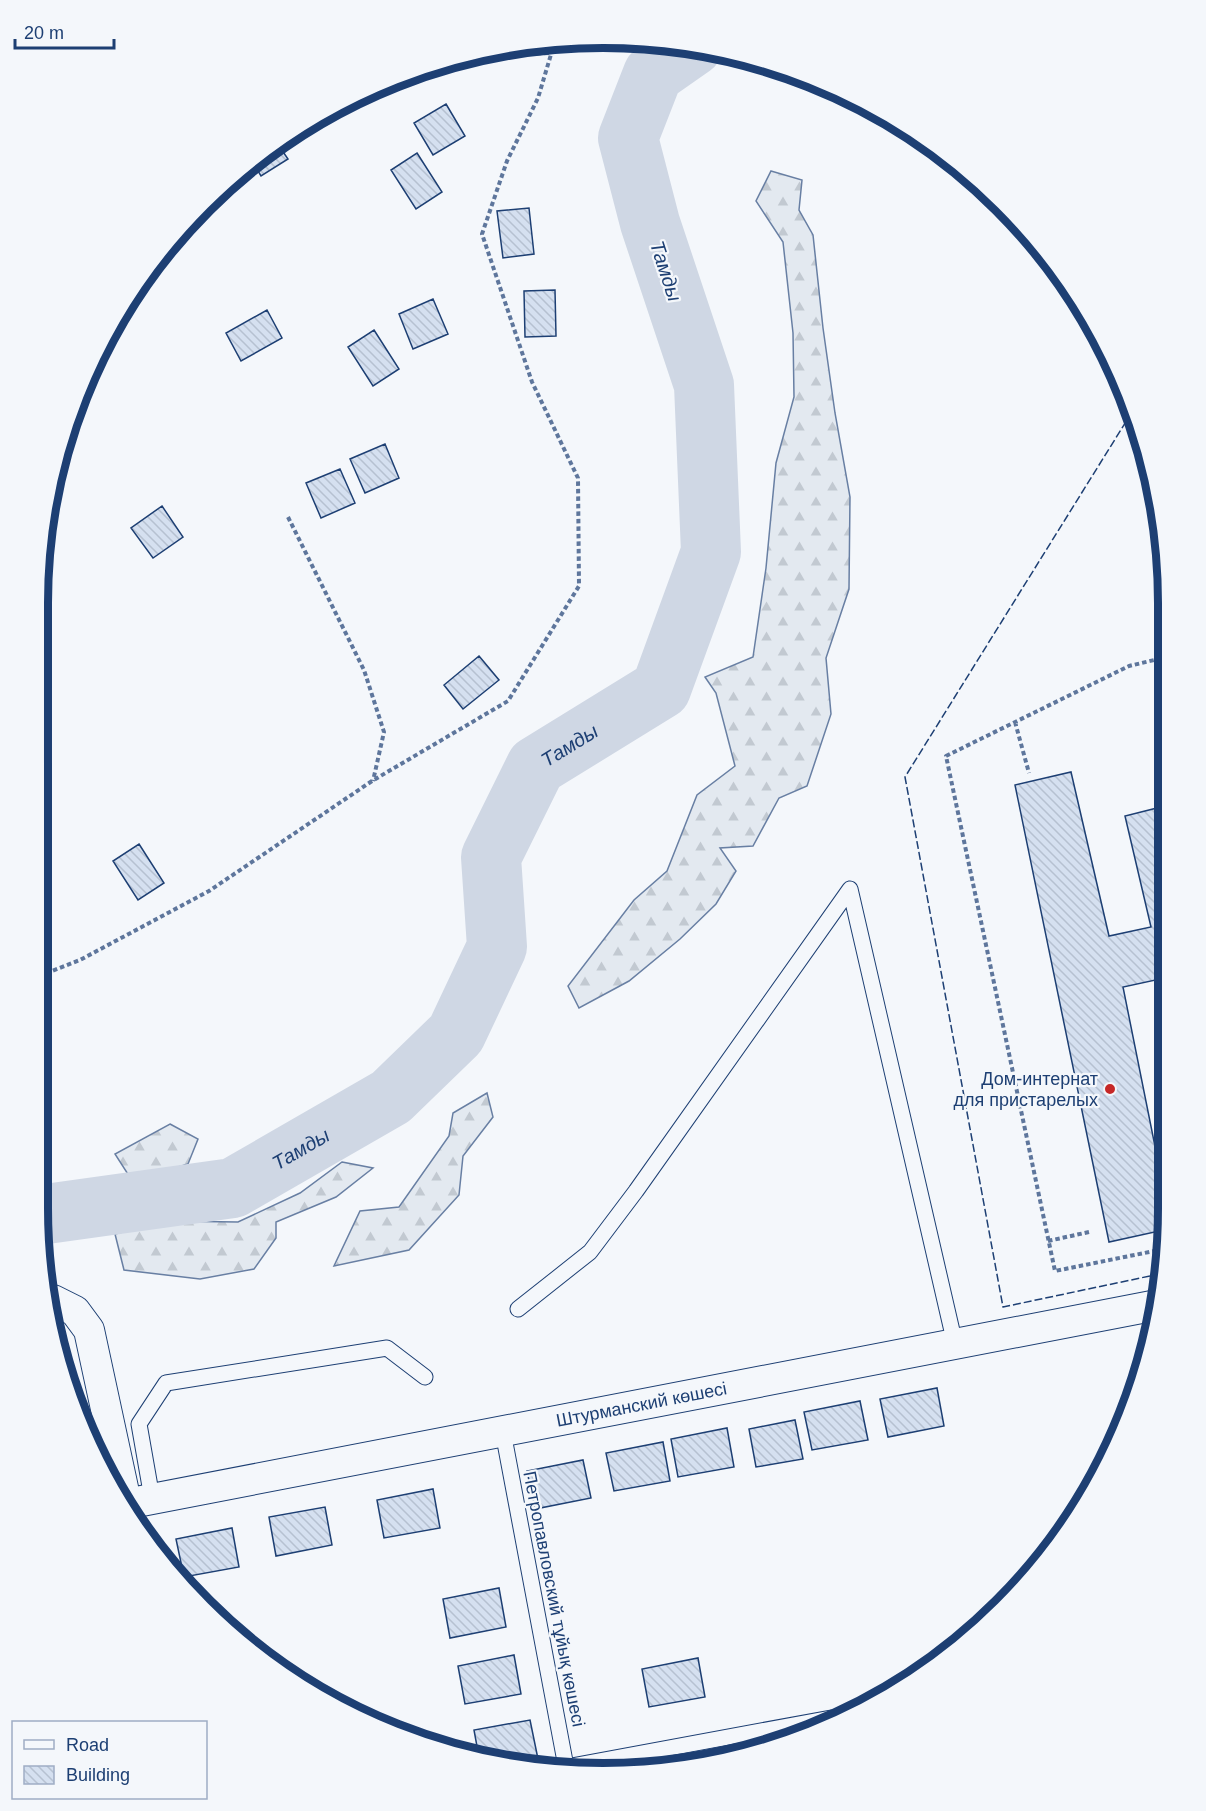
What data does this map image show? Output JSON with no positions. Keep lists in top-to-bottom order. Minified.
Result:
{"streets":{"street":["Штурманский көшесі"],"lane":["Петропавловский тұйық көшесі"]},"crossings":[["Штурманский көшесі","Петропавловский тұйық көшесі"]],"water":["Тамды"],"places":["Дом-интернат для пристарелых"],"legend":["Road","Building"],"scale_bar":"20 m"}
